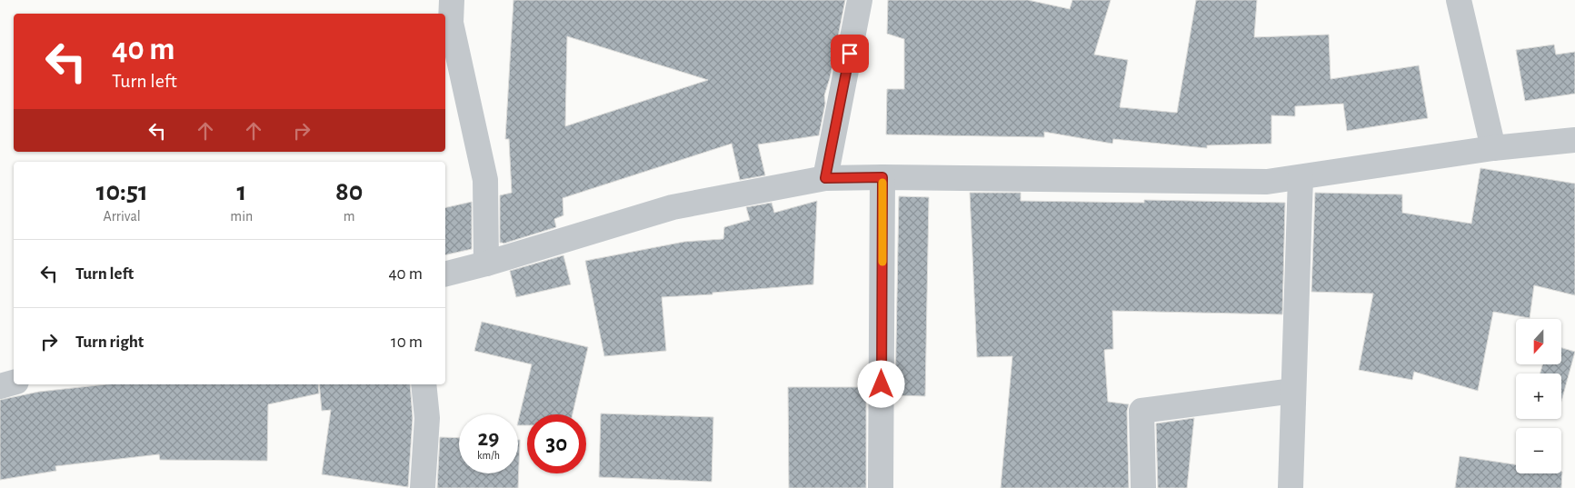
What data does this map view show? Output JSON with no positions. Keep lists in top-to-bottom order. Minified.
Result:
{"north":"bottom","page":{"turn":["40 m","Turn left"],"eta":["10:51","Arrival","1","min","80","m"],"list":[{"name":"Turn left","value":"40 m"},{"name":"Turn right","value":"10 m"}],"map_buttons":["+","−"],"speed":"29 km/h","limit":"30"}}
